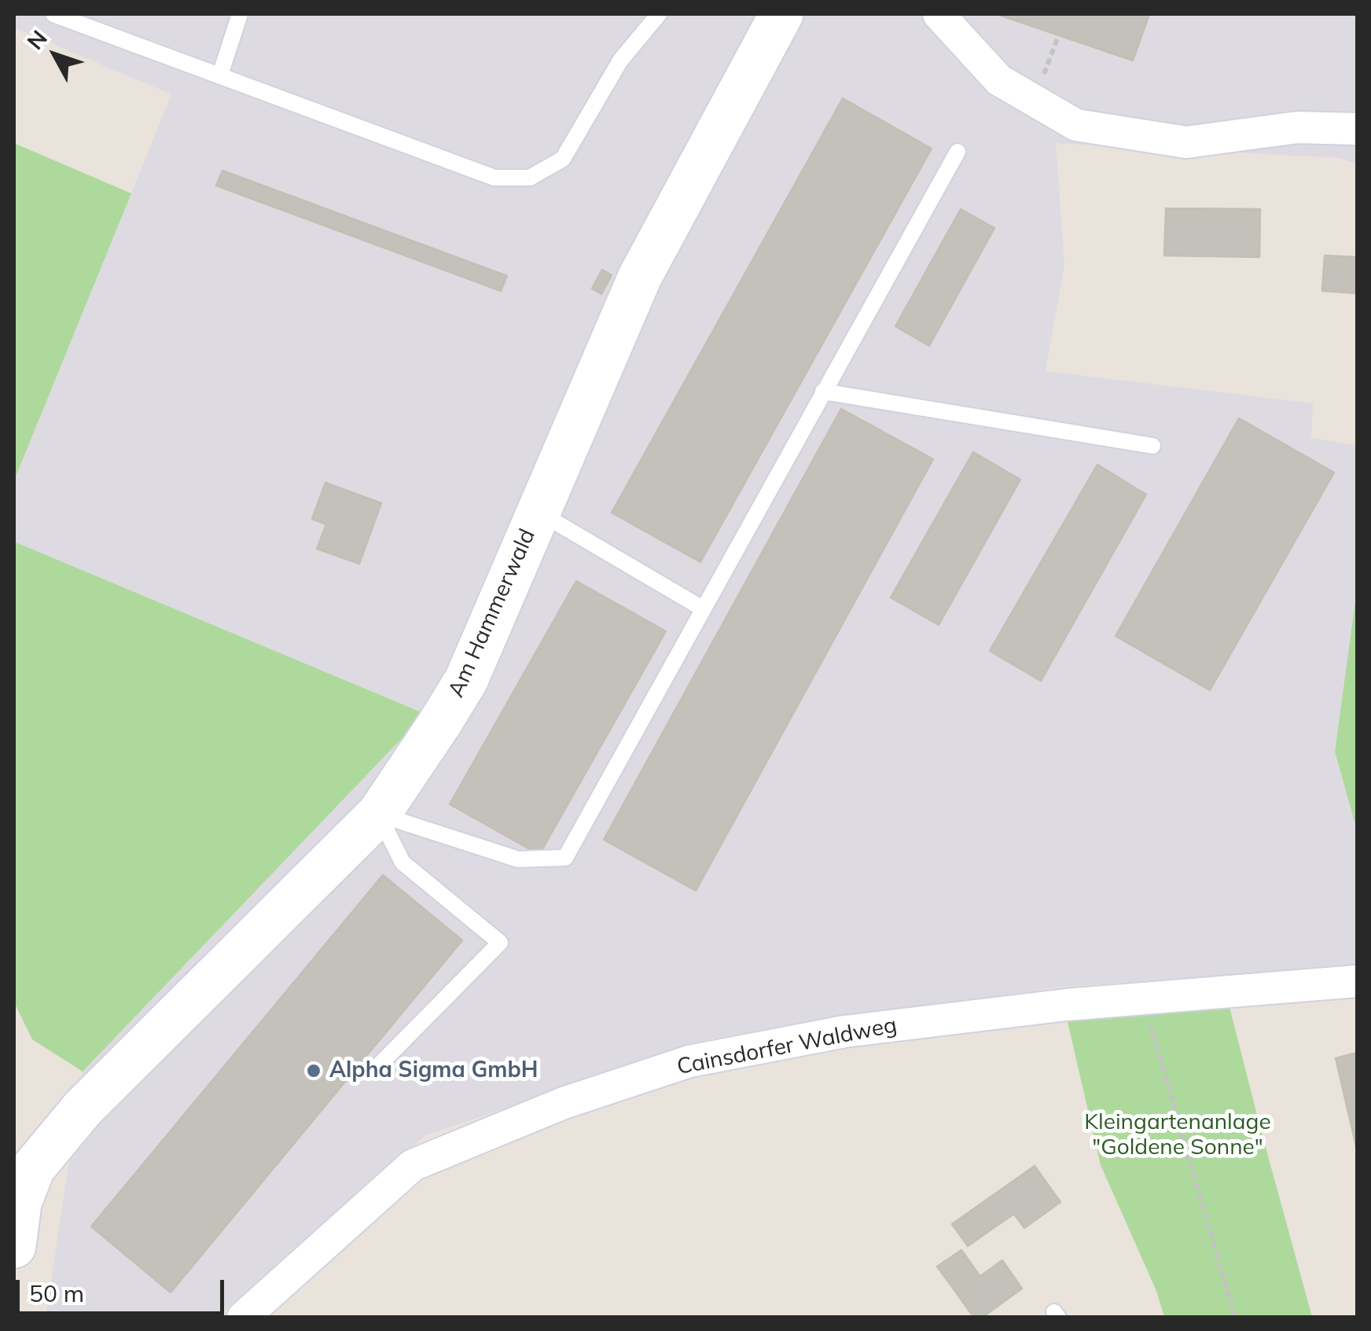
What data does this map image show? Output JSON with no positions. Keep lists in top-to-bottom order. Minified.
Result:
{"streets":{"main road":["Am Hammerwald"],"street":["Cainsdorfer Waldweg"]},"parks":["Kleingartenanlage \"Goldene Sonne\""],"places":["Alpha Sigma GmbH"],"scale_bar":"50 m","north":"top left"}
